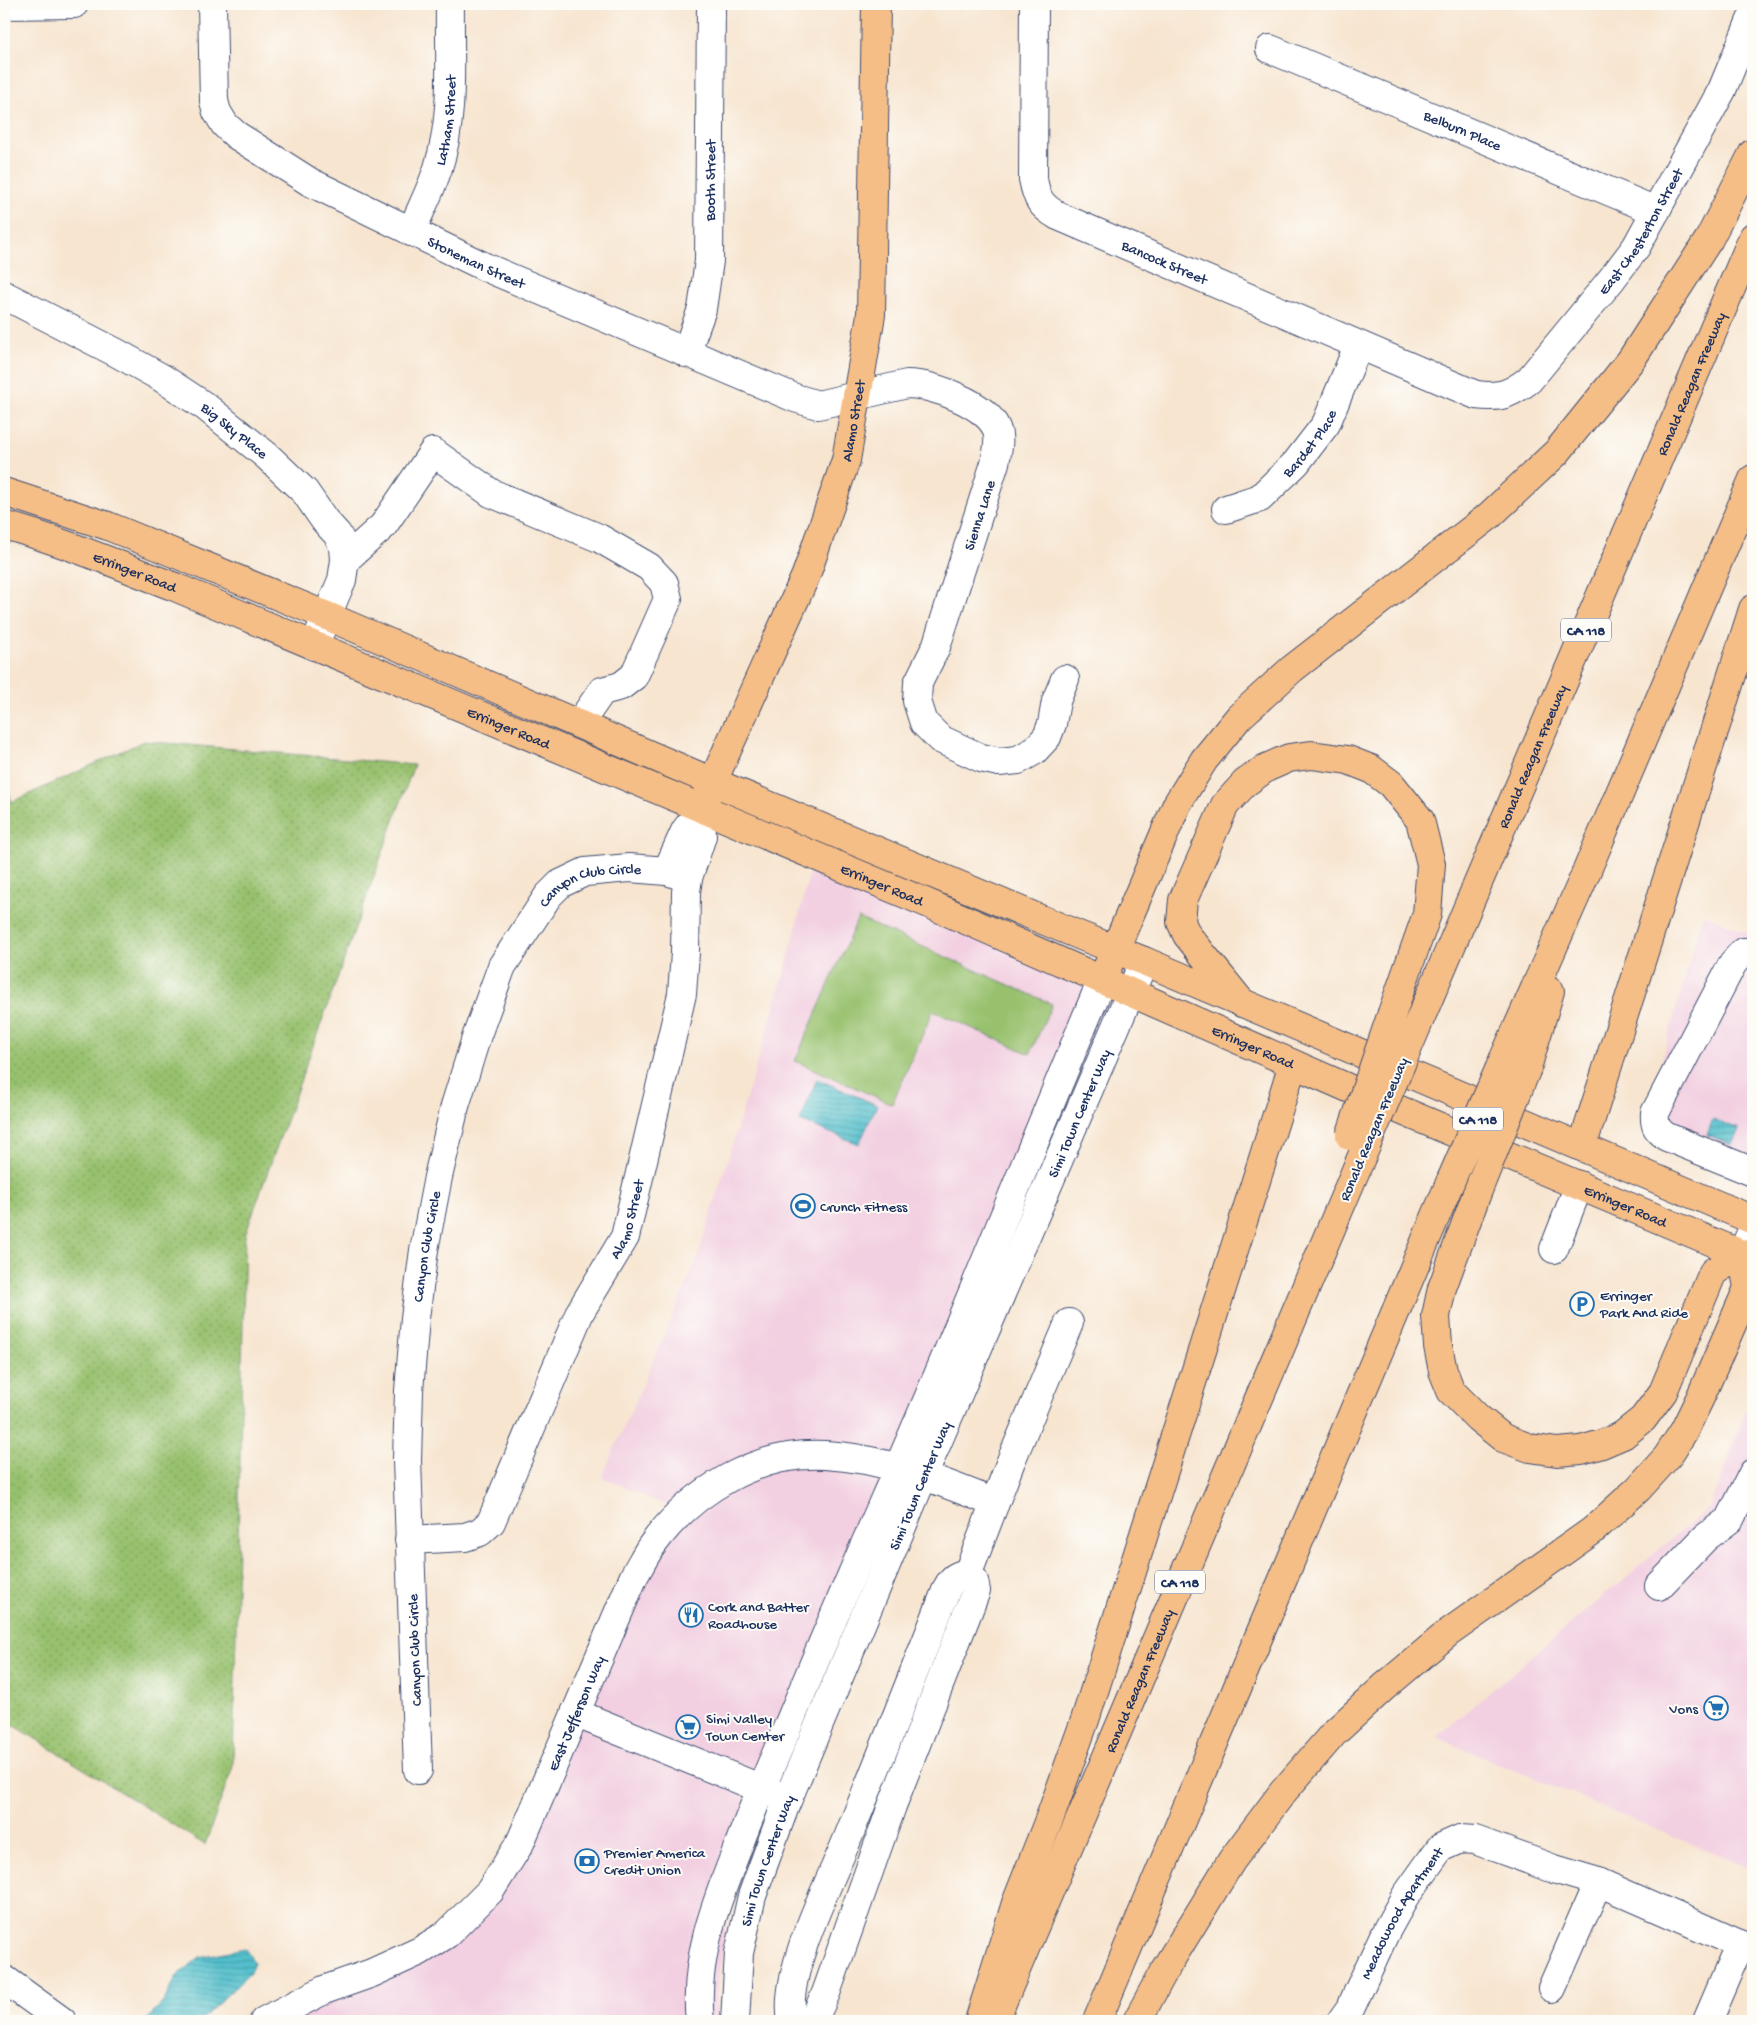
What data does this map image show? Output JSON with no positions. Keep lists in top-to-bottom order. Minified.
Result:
{"streets":{"main road":["Ronald Reagan Freeway","Alamo Street","Erringer Road","CA 118"],"street":["Latham Street","Belburn Place","Booth Street","East Chesterton Street","Stoneman Street","Bancock Street","Big Sky Place","Bardet Place","Sienna Lane","Canyon Club Circle","Simi Town Center Way","East Jefferson Way","Meadowood Apartment"]},"crossings":[["Latham Street","Stoneman Street"],["Belburn Place","East Chesterton Street"],["Booth Street","Stoneman Street"],["East Chesterton Street","Bancock Street"],["Stoneman Street","Alamo Street"],["Stoneman Street","Sienna Lane"],["Bancock Street","Bardet Place"],["Alamo Street","Sienna Lane"],["Alamo Street","Erringer Road"],["Alamo Street","Canyon Club Circle"],["Big Sky Place","Erringer Road"],["Erringer Road","Simi Town Center Way"],["Simi Town Center Way","East Jefferson Way"]],"places":{"sports":["Crunch Fitness"],"parking":["Erringer Park And Ride"],"restaurant":["Cork and Batter Roadhouse"],"supermarket":["Vons","Simi Valley Town Center"],"bank":["Premier America Credit Union"]}}
